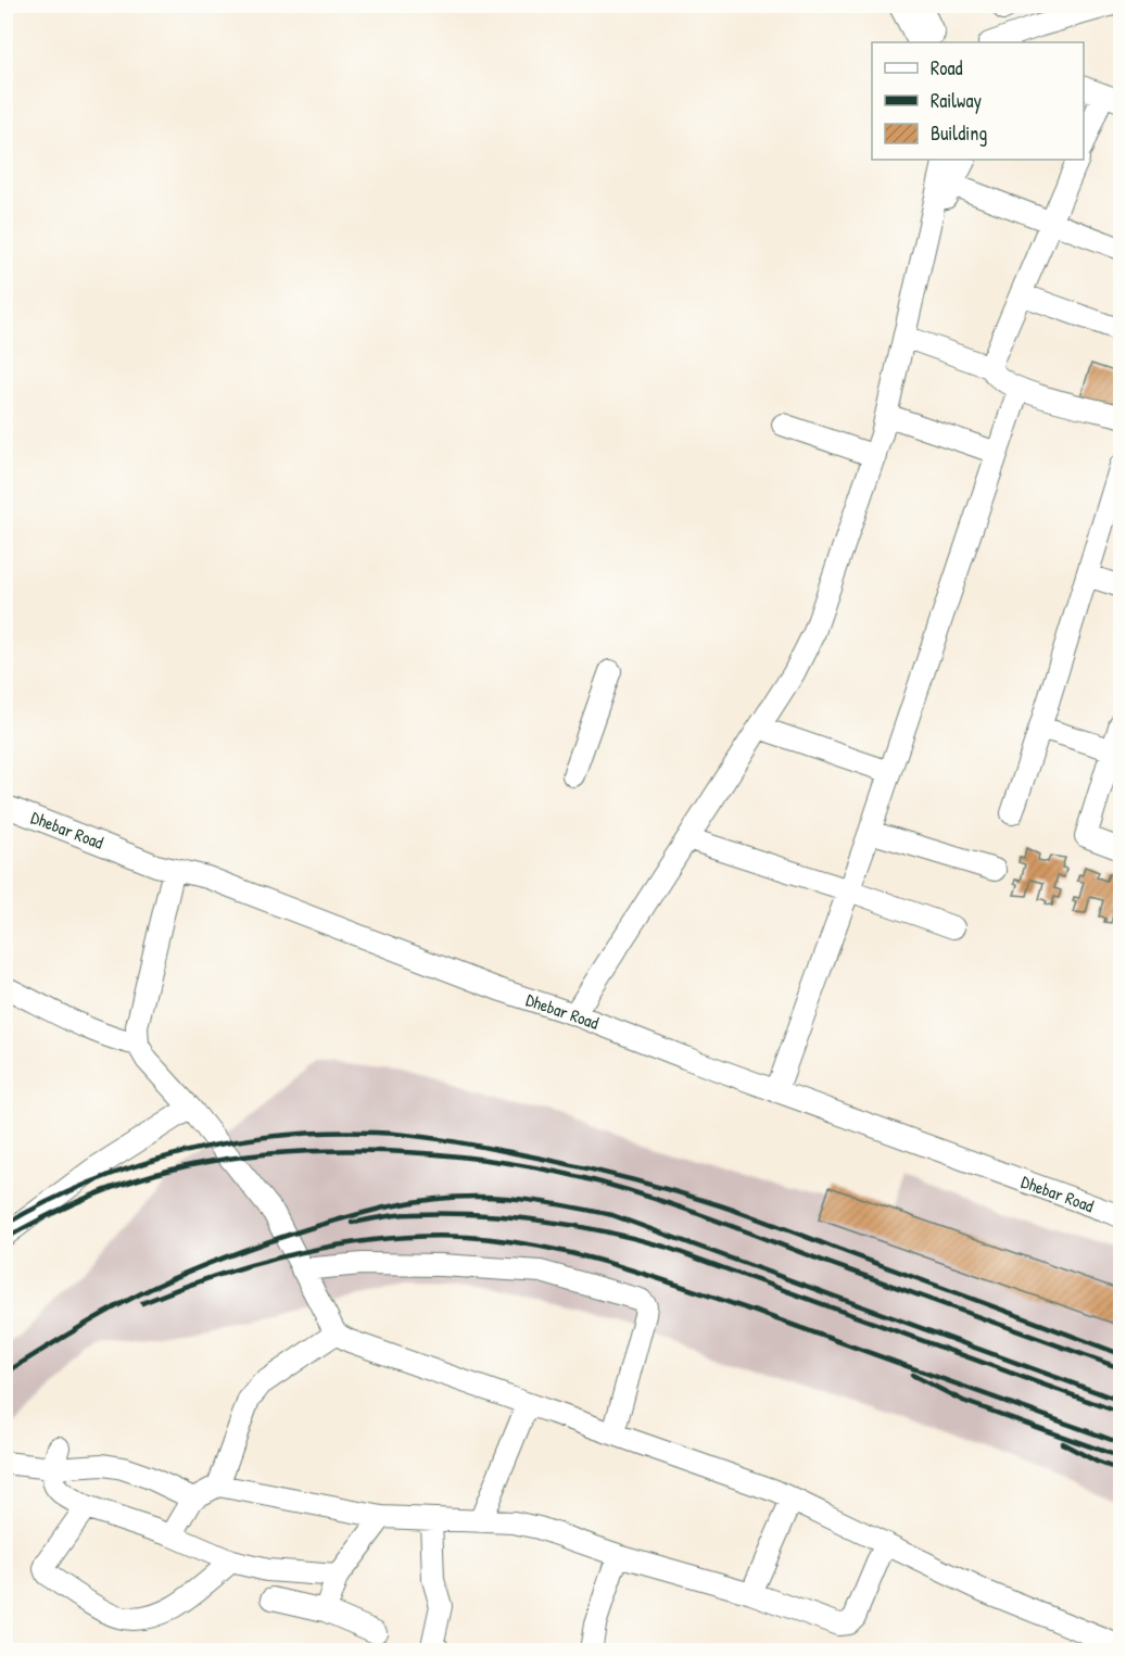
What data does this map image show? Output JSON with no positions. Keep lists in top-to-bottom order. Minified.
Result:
{"streets":{"street":["Dhebar Road"]},"legend":["Road","Railway","Building"]}
